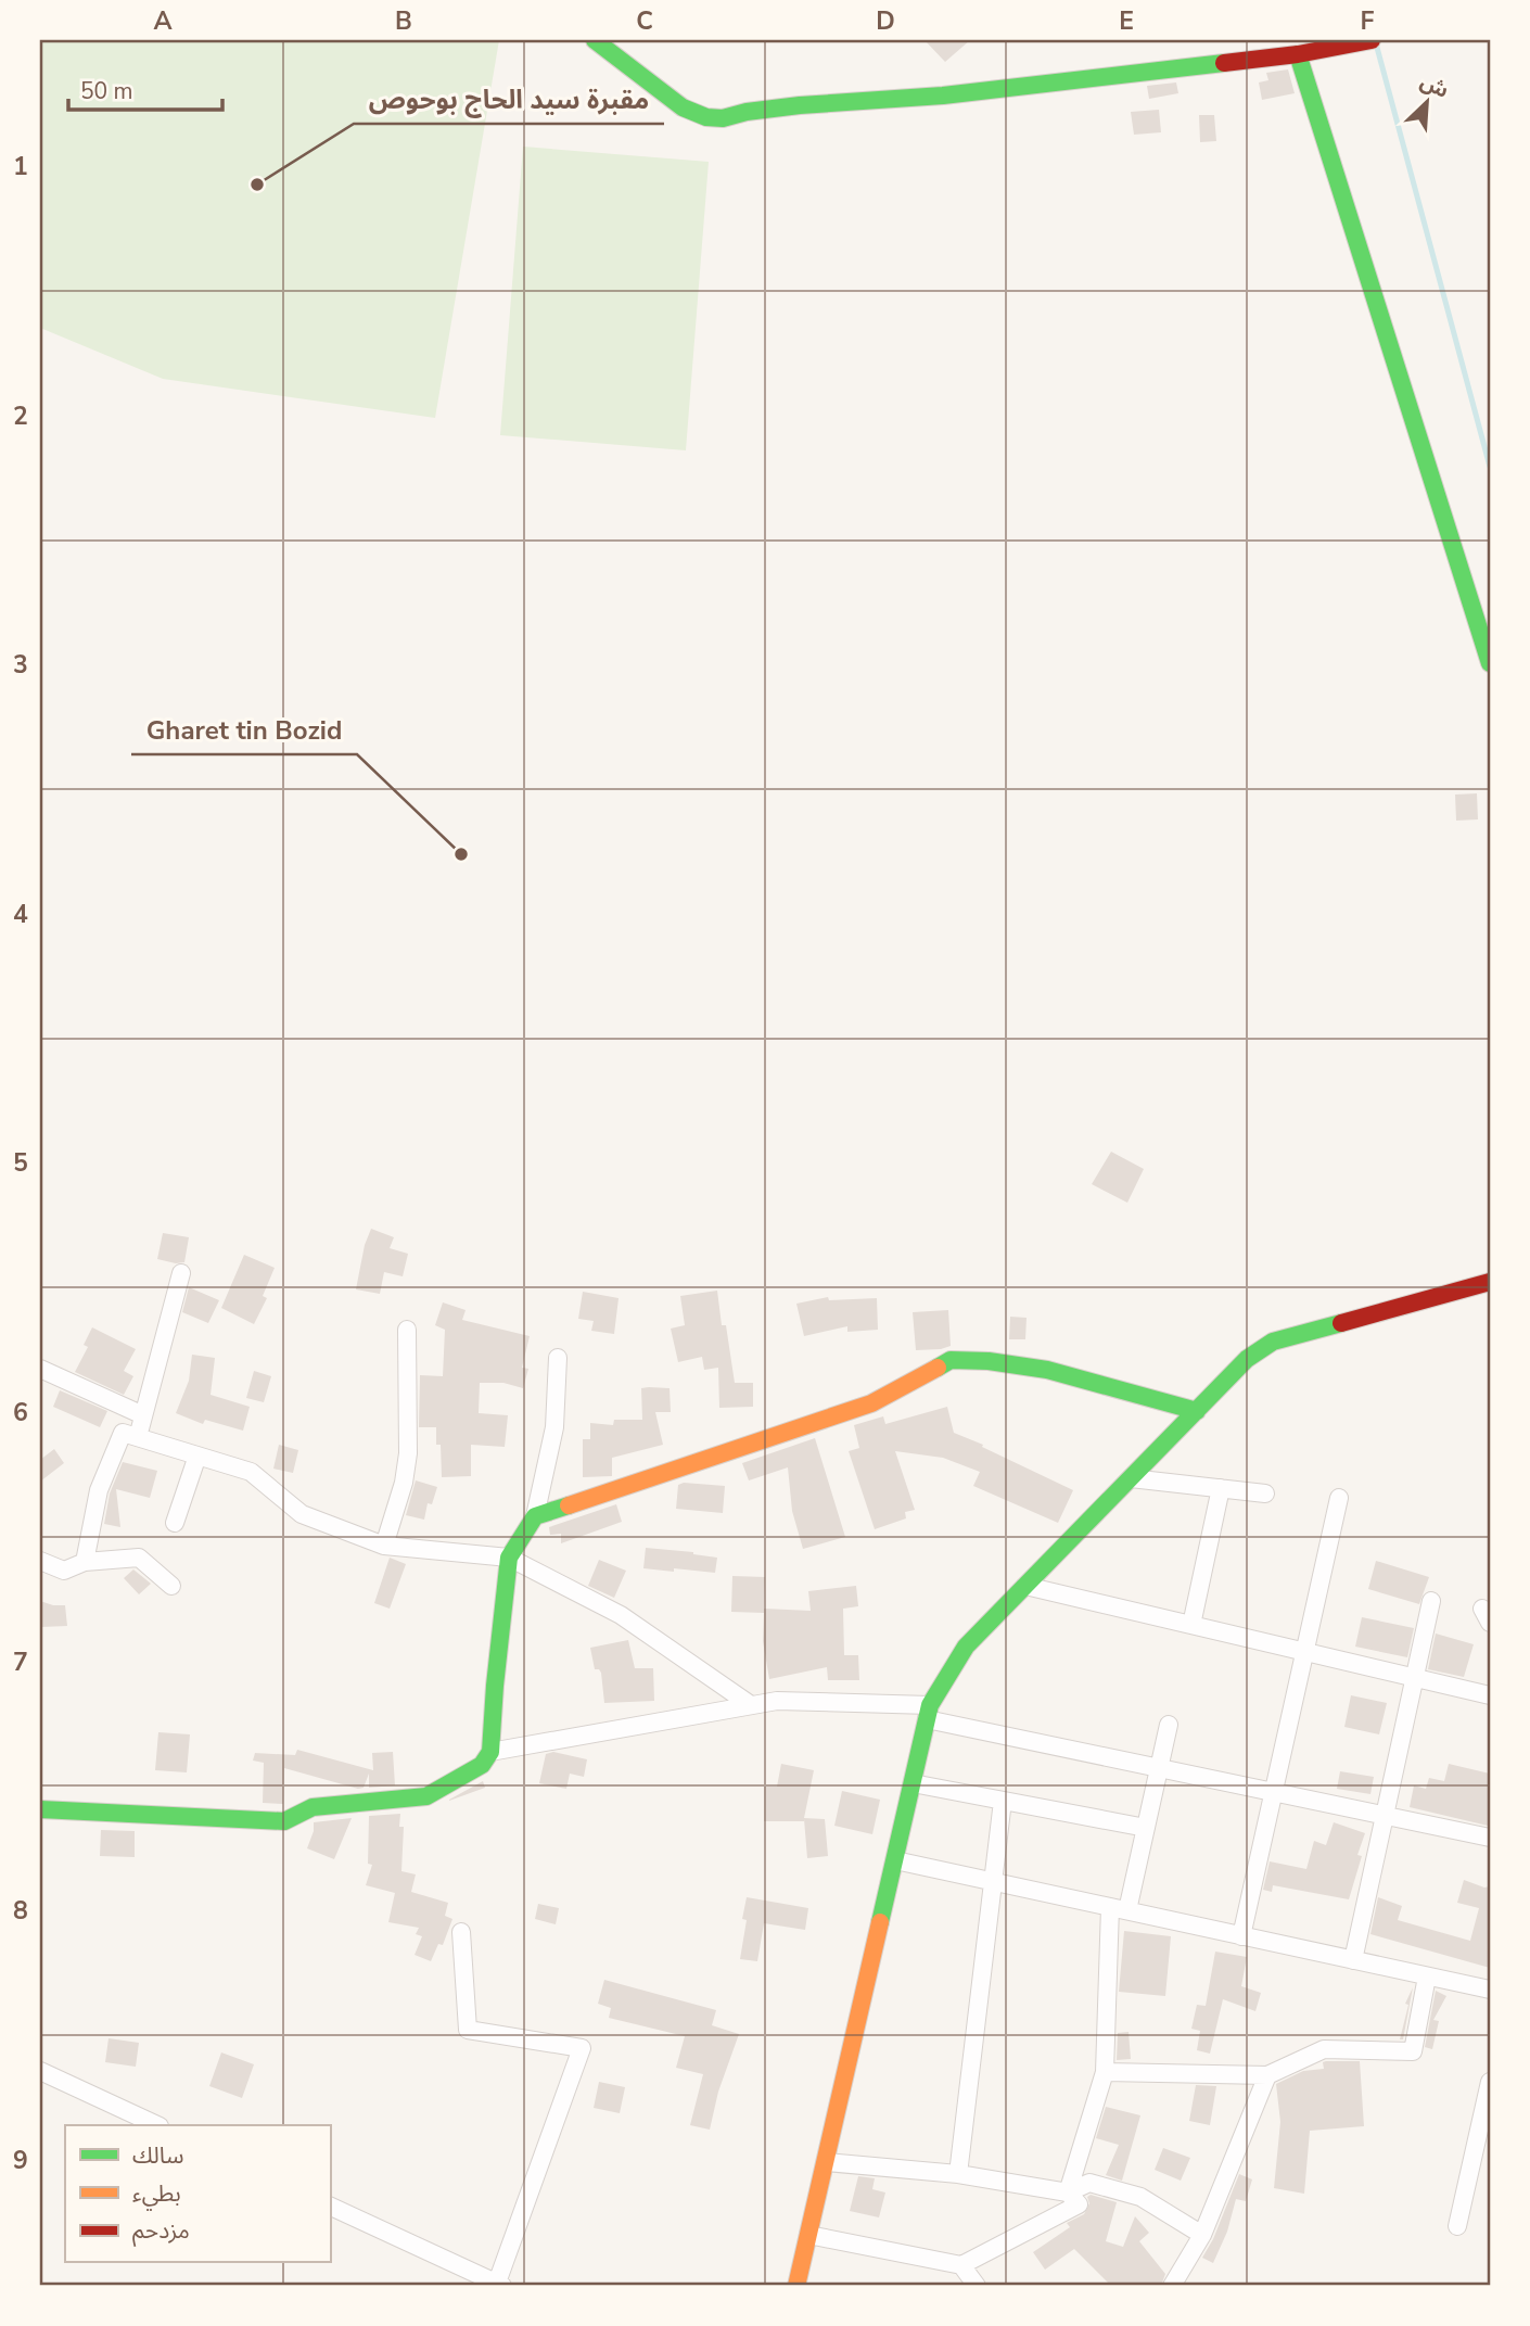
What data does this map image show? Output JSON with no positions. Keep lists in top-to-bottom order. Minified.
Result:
{"places":["مقبرة سيد الحاج بوحوص","Gharet tin Bozid"],"legend":["سالك","بطيء","مزدحم"],"scale_bar":"50 m","north":"top right","grid":{"columns":["A","B","C","D","E","F"],"rows":["1","2","3","4","5","6","7","8","9"]}}
